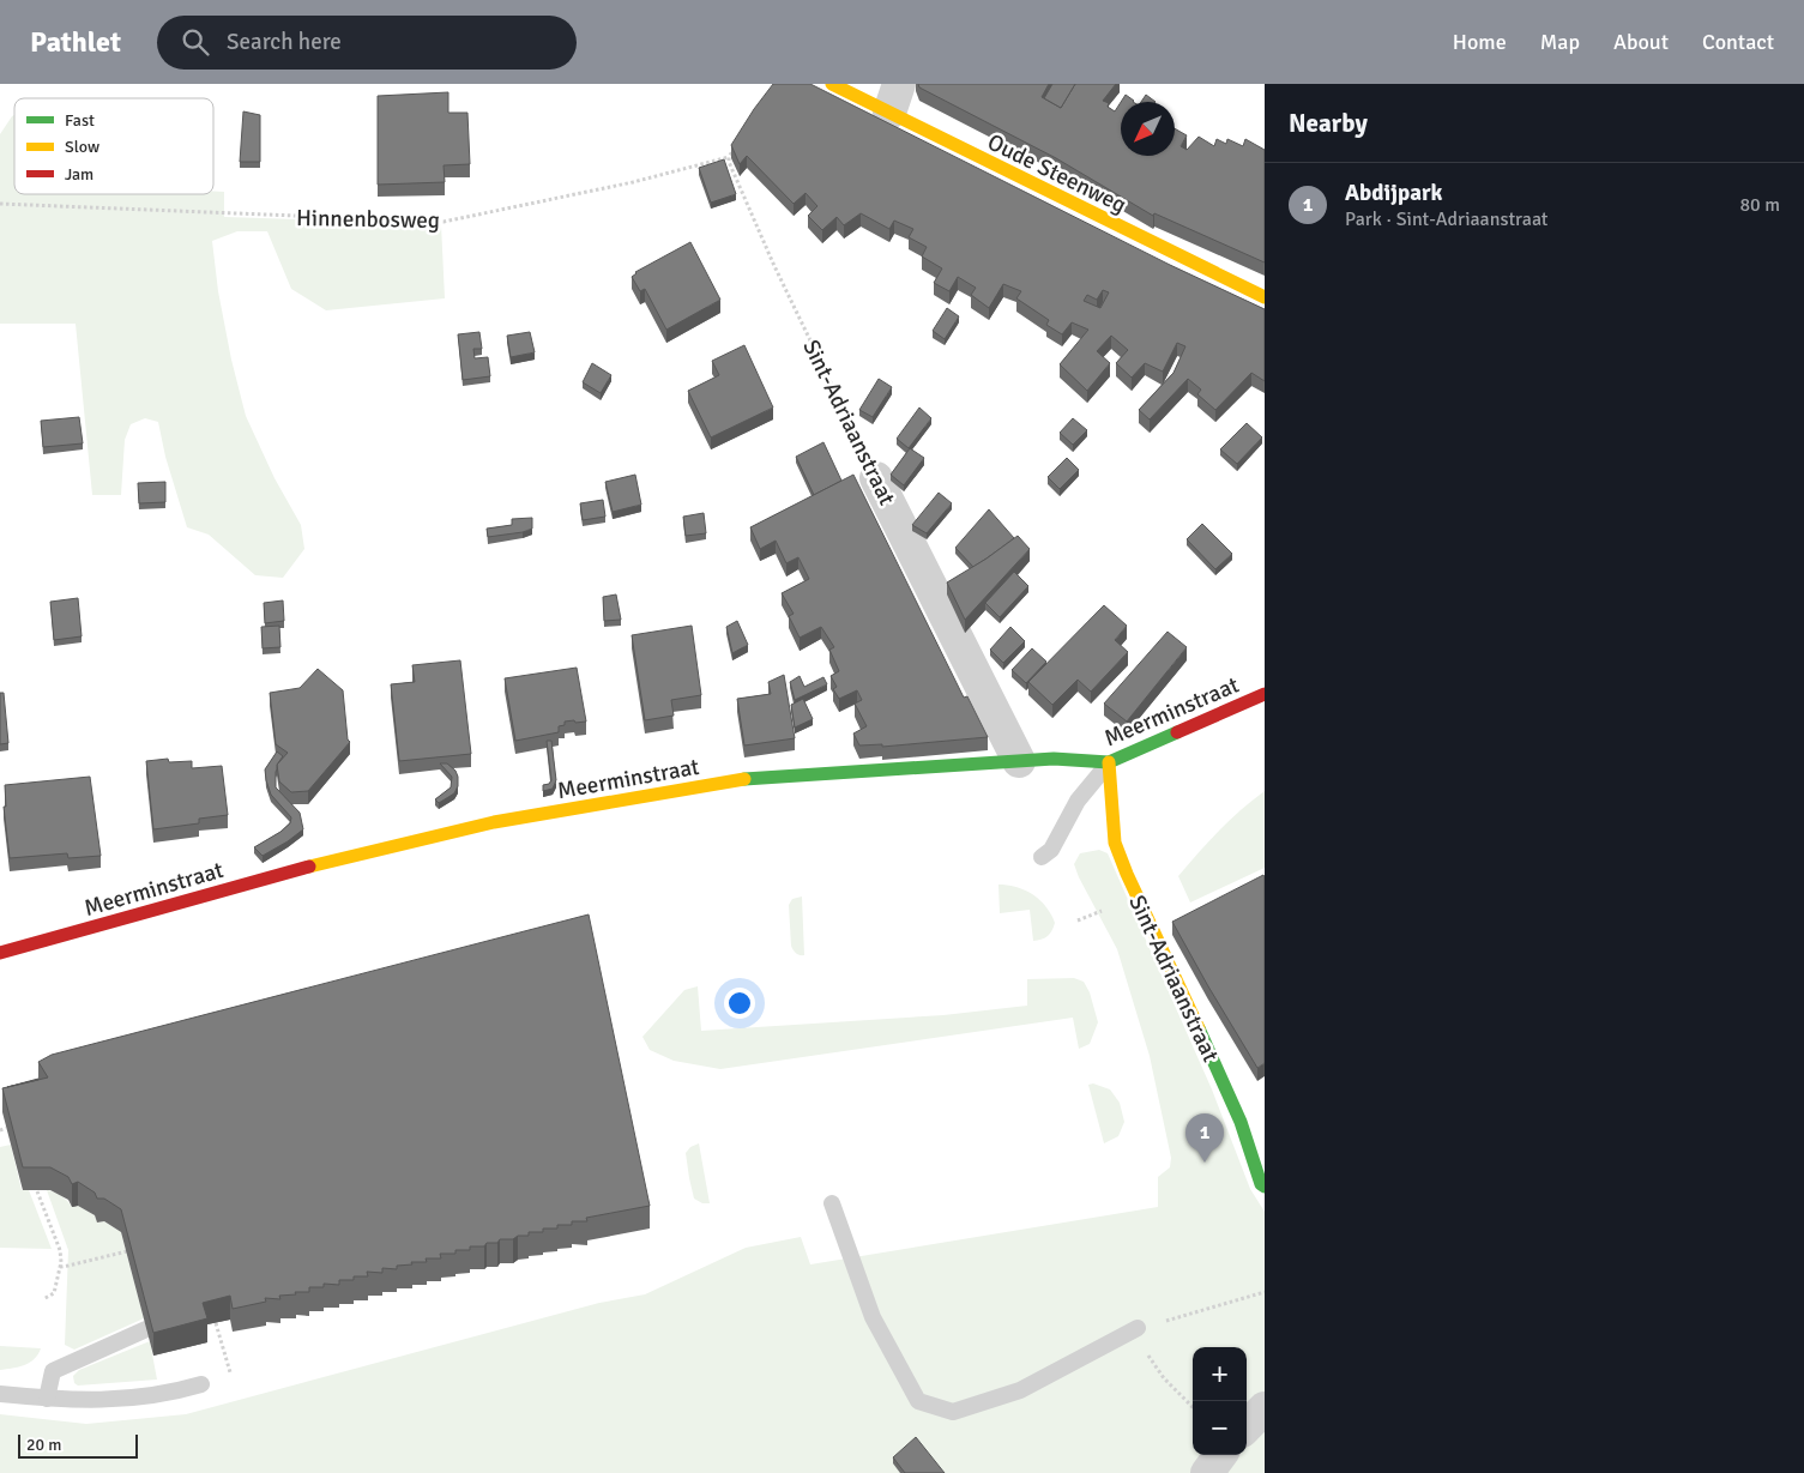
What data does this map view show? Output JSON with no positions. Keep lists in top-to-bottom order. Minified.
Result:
{"streets":{"street":["Oude Steenweg","Sint-Adriaanstraat","Meerminstraat"],"path":["Hinnenbosweg"]},"crossings":[["Hinnenbosweg","Sint-Adriaanstraat"],["Sint-Adriaanstraat","Meerminstraat"]],"legend":["Fast","Slow","Jam"],"scale_bar":"20 m","north":"bottom left","page":{"header":"Pathlet","search":"Search here","nav":["Home","Map","About","Contact"],"heading":"Nearby","list":[{"mark":"1","name":"Abdijpark","note":"Park · Sint-Adriaanstraat","value":"80 m"}],"pins":"1","map_buttons":["+","−"],"scale":"20 m"}}
